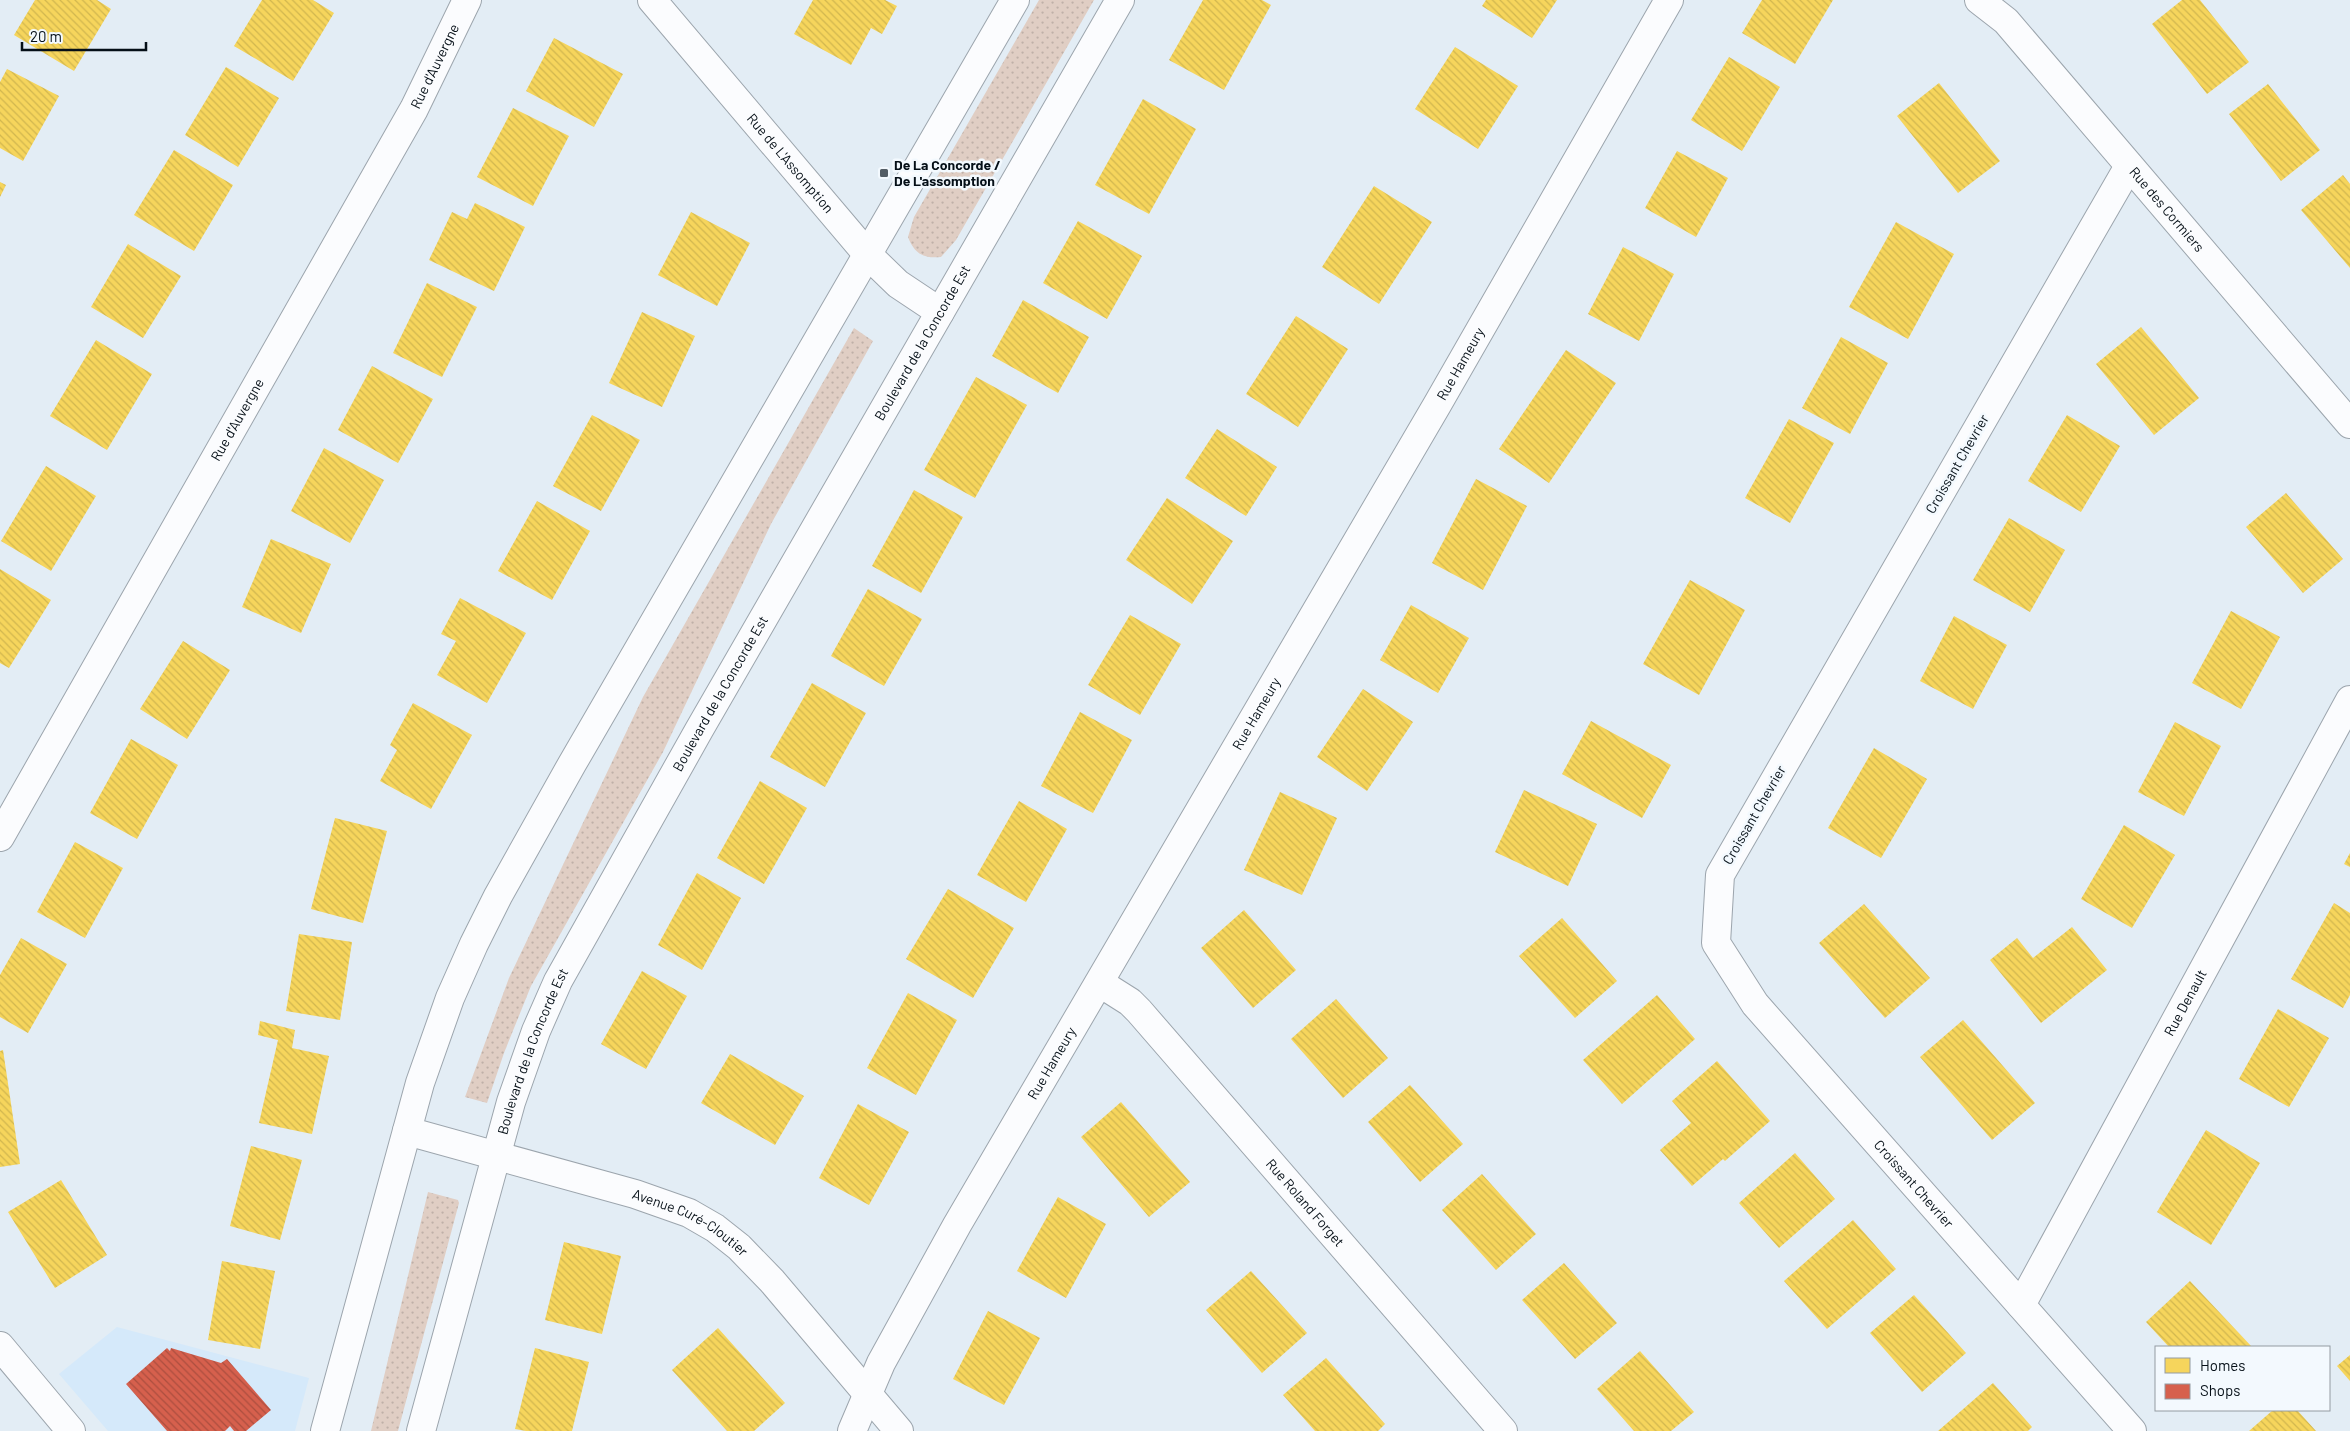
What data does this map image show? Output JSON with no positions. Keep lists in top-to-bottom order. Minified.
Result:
{"streets":{"street":["Rue d'Auvergne","Rue de L'Assomption","Rue des Cormiers","Boulevard de la Concorde Est","Rue Hameury","Croissant Chevrier","Rue Denault","Rue Roland Forget","Avenue Curé-Cloutier"]},"crossings":[["Rue de L'Assomption","Boulevard de la Concorde Est"],["Rue des Cormiers","Croissant Chevrier"],["Boulevard de la Concorde Est","Avenue Curé-Cloutier"],["Rue Hameury","Rue Roland Forget"],["Rue Hameury","Avenue Curé-Cloutier"],["Croissant Chevrier","Rue Denault"]],"places":{"transit":["De La Concorde / De L'assomption"]},"legend":["Homes","Shops"],"scale_bar":"20 m"}
